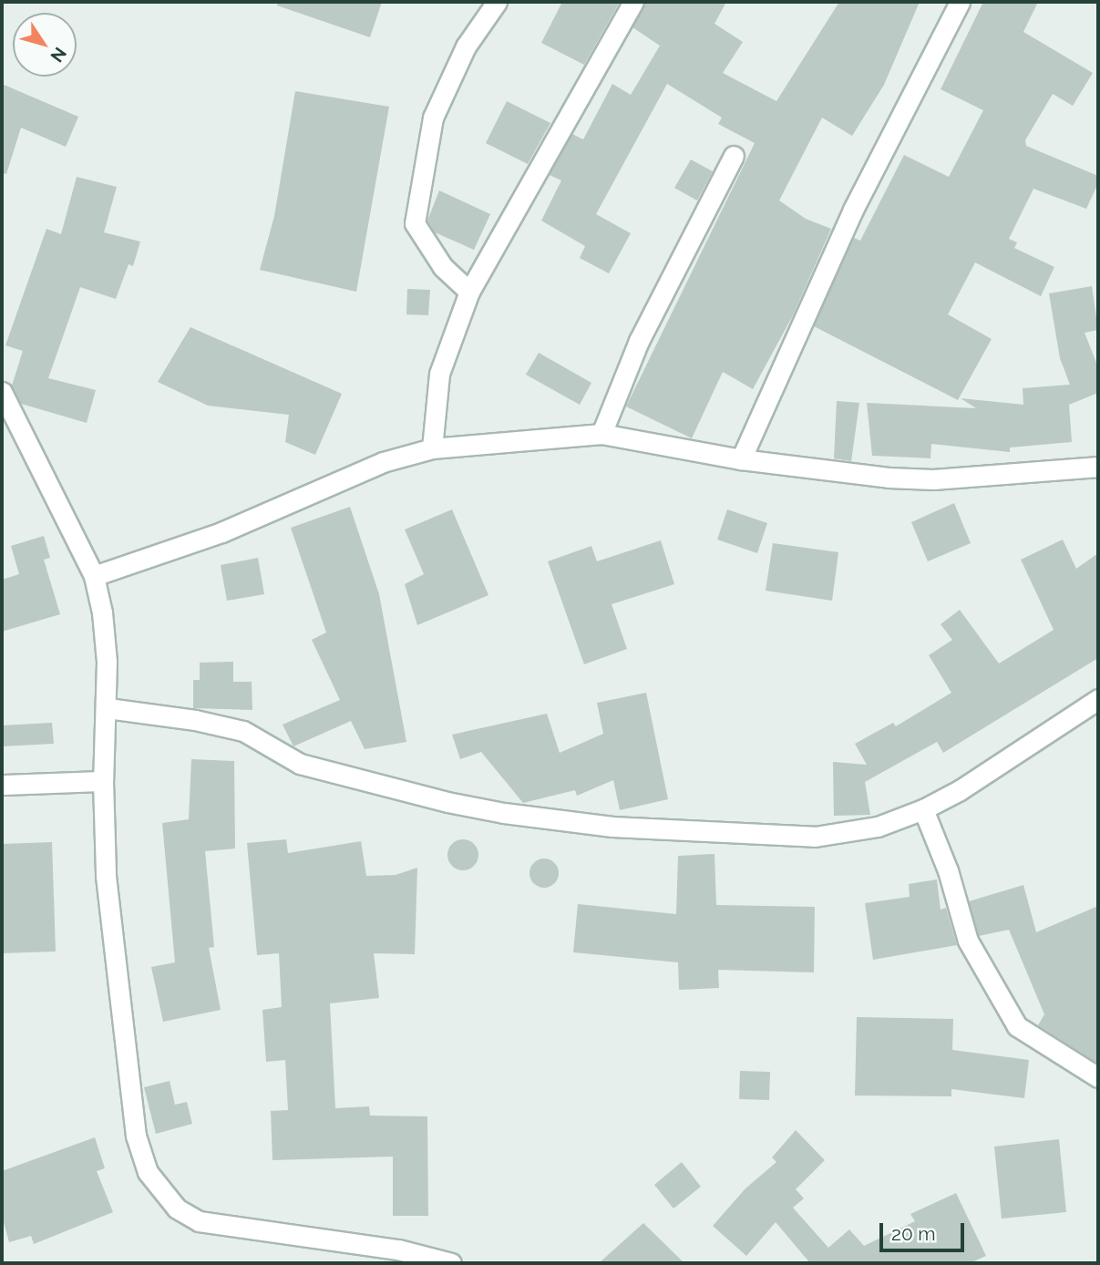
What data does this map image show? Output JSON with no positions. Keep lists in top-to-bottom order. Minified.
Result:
{"scale_bar":"20 m","north":"bottom right"}
